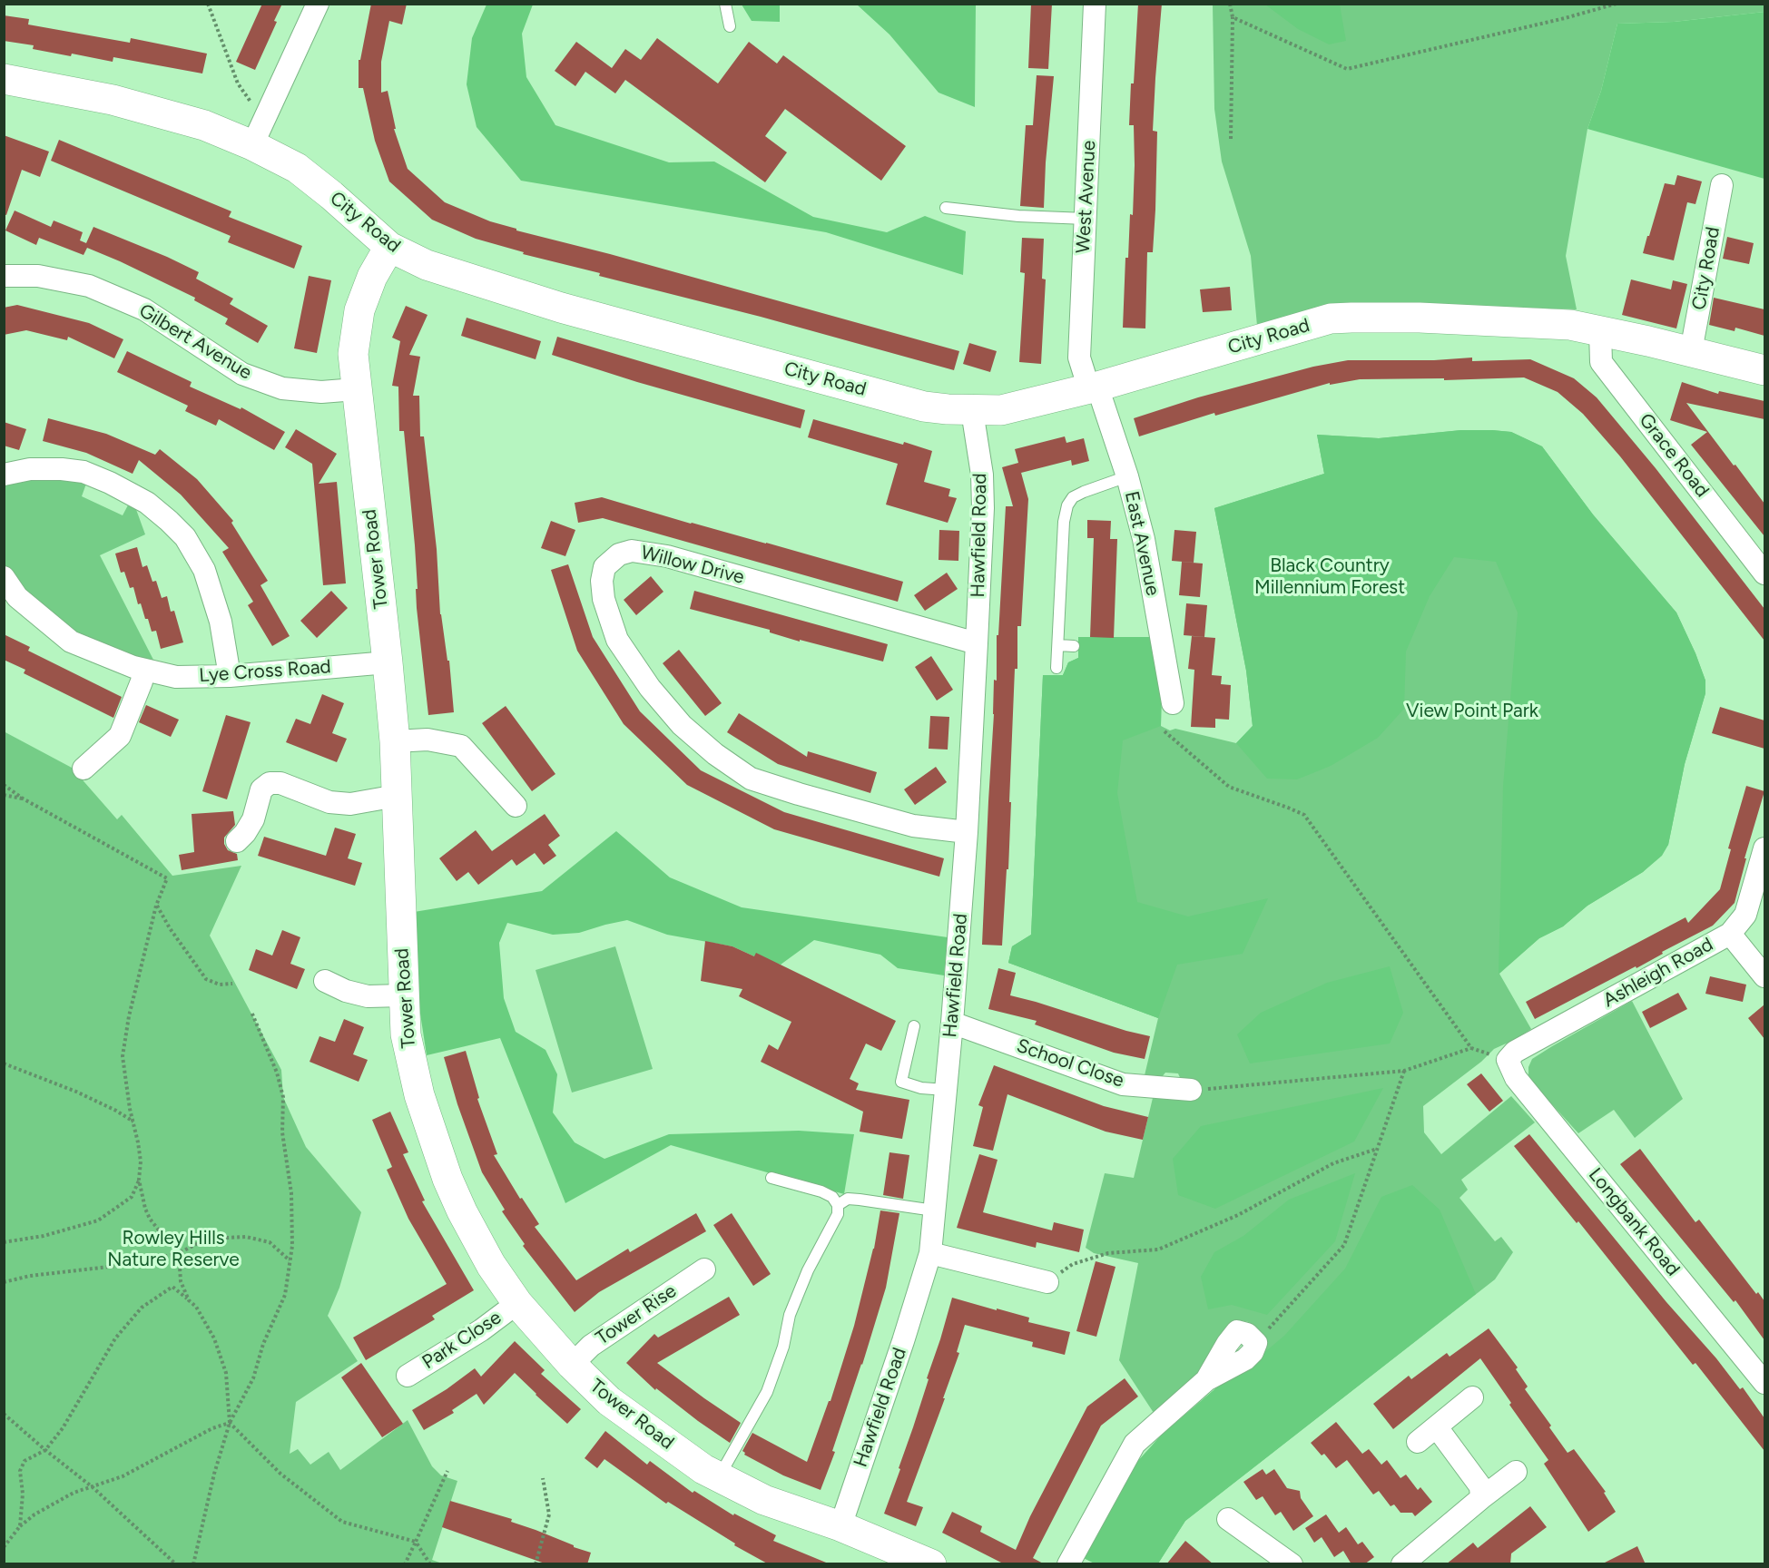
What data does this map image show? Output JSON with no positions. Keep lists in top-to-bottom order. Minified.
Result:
{"streets":{"street":["West Avenue","City Road","Gilbert Avenue","Grace Road","Hawfield Road","East Avenue","Tower Road","Willow Drive","Lye Cross Road","Ashleigh Road","School Close","Longbank Road","Tower Rise","Park Close"]},"crossings":[["West Avenue","City Road"],["West Avenue","East Avenue"],["City Road","Grace Road"],["City Road","Hawfield Road"],["City Road","East Avenue"],["City Road","Tower Road"],["Gilbert Avenue","Tower Road"],["Hawfield Road","Tower Road"],["Hawfield Road","Willow Drive"],["Hawfield Road","School Close"],["Tower Road","Lye Cross Road"],["Tower Road","Tower Rise"],["Tower Road","Park Close"],["Ashleigh Road","Longbank Road"]],"parks":["Black Country Millennium Forest","View Point Park","Rowley Hills Nature Reserve"]}
